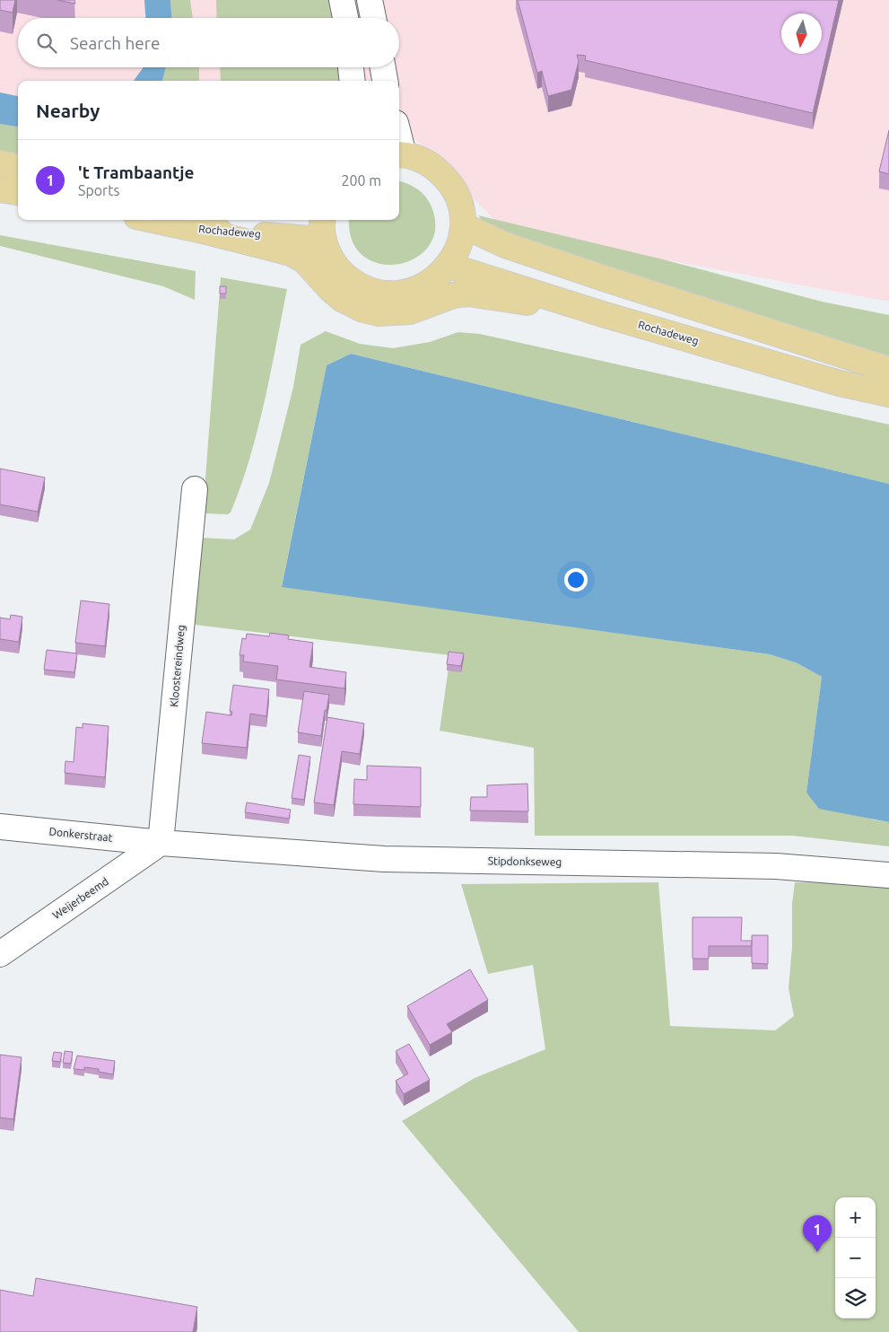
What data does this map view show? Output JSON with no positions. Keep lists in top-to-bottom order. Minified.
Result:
{"streets":{"main road":["Rochadeweg"],"street":["Kloostereindweg","Donkerstraat","Stipdonkseweg","Weijerbeemd"]},"crossings":[["Kloostereindweg","Donkerstraat"],["Kloostereindweg","Stipdonkseweg"],["Kloostereindweg","Weijerbeemd"],["Donkerstraat","Stipdonkseweg"],["Donkerstraat","Weijerbeemd"],["Stipdonkseweg","Weijerbeemd"]],"north":"bottom","page":{"search":"Search here","heading":"Nearby","list":[{"mark":"1","name":"'t Trambaantje","note":"Sports","value":"200 m"}],"map_buttons":["+","−"],"pins":"1"}}
